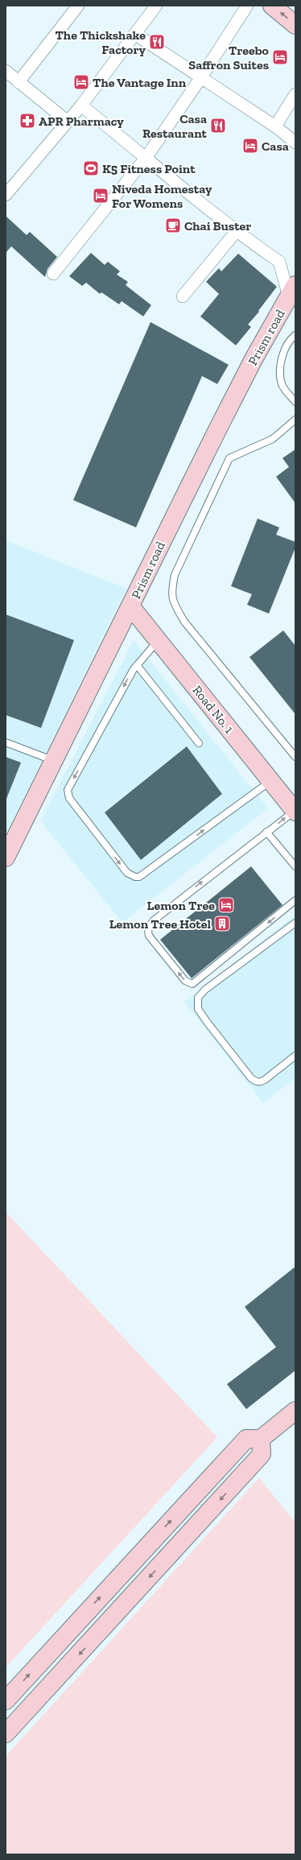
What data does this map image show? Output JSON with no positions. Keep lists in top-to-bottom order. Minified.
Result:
{"streets":{"street":["Prism road","Road No. 1"]},"crossings":[["Prism road","Road No. 1"]],"places":{"restaurant":["The Thickshake Factory","Casa Restaurant"],"hotel":["Treebo Saffron Suites","The Vantage Inn","Casa","Niveda Homestay For Womens","Lemon Tree"],"pharmacy":["APR Pharmacy"],"sports":["K5 Fitness Point"],"cafe":["Chai Buster"],"building":["Lemon Tree Hotel"]}}
